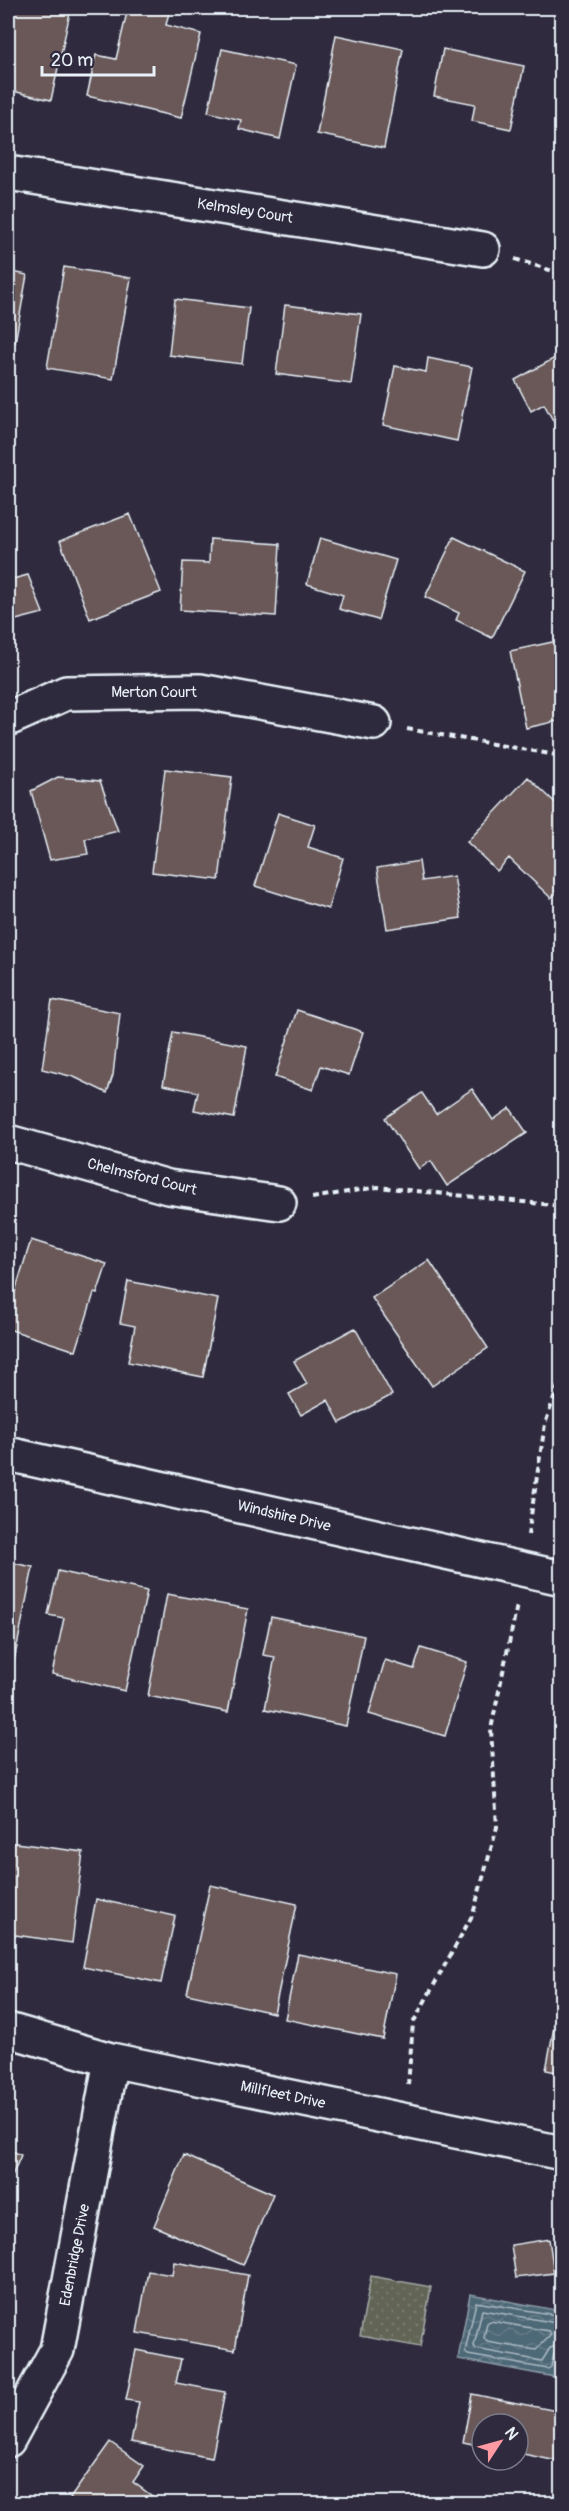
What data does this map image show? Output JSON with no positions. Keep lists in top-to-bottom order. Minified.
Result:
{"streets":{"street":["Kelmsley Court","Merton Court","Chelmsford Court","Windshire Drive","Millfleet Drive","Edenbridge Drive"]},"crossings":[["Millfleet Drive","Edenbridge Drive"]],"scale_bar":"20 m","north":"top right"}
